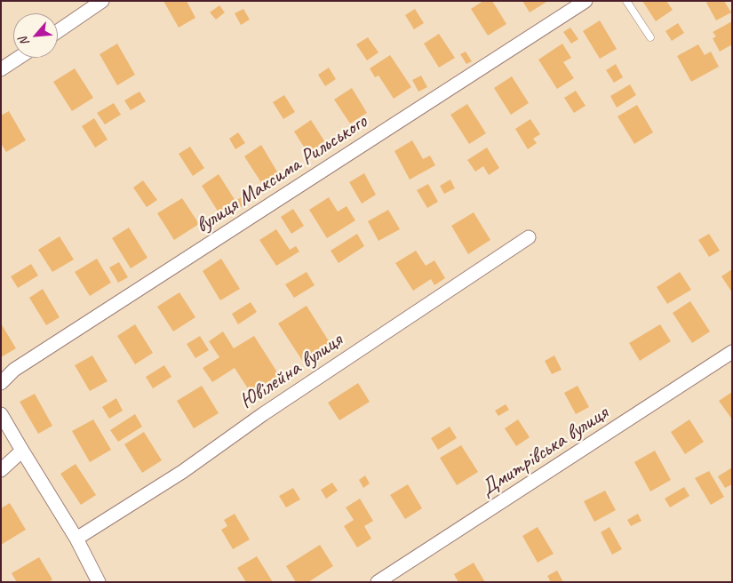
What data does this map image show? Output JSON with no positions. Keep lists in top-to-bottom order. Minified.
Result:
{"streets":{"street":["вулиця Максима Рильського","Ювілейна вулиця","Дмитрівська вулиця"]},"north":"bottom left"}
